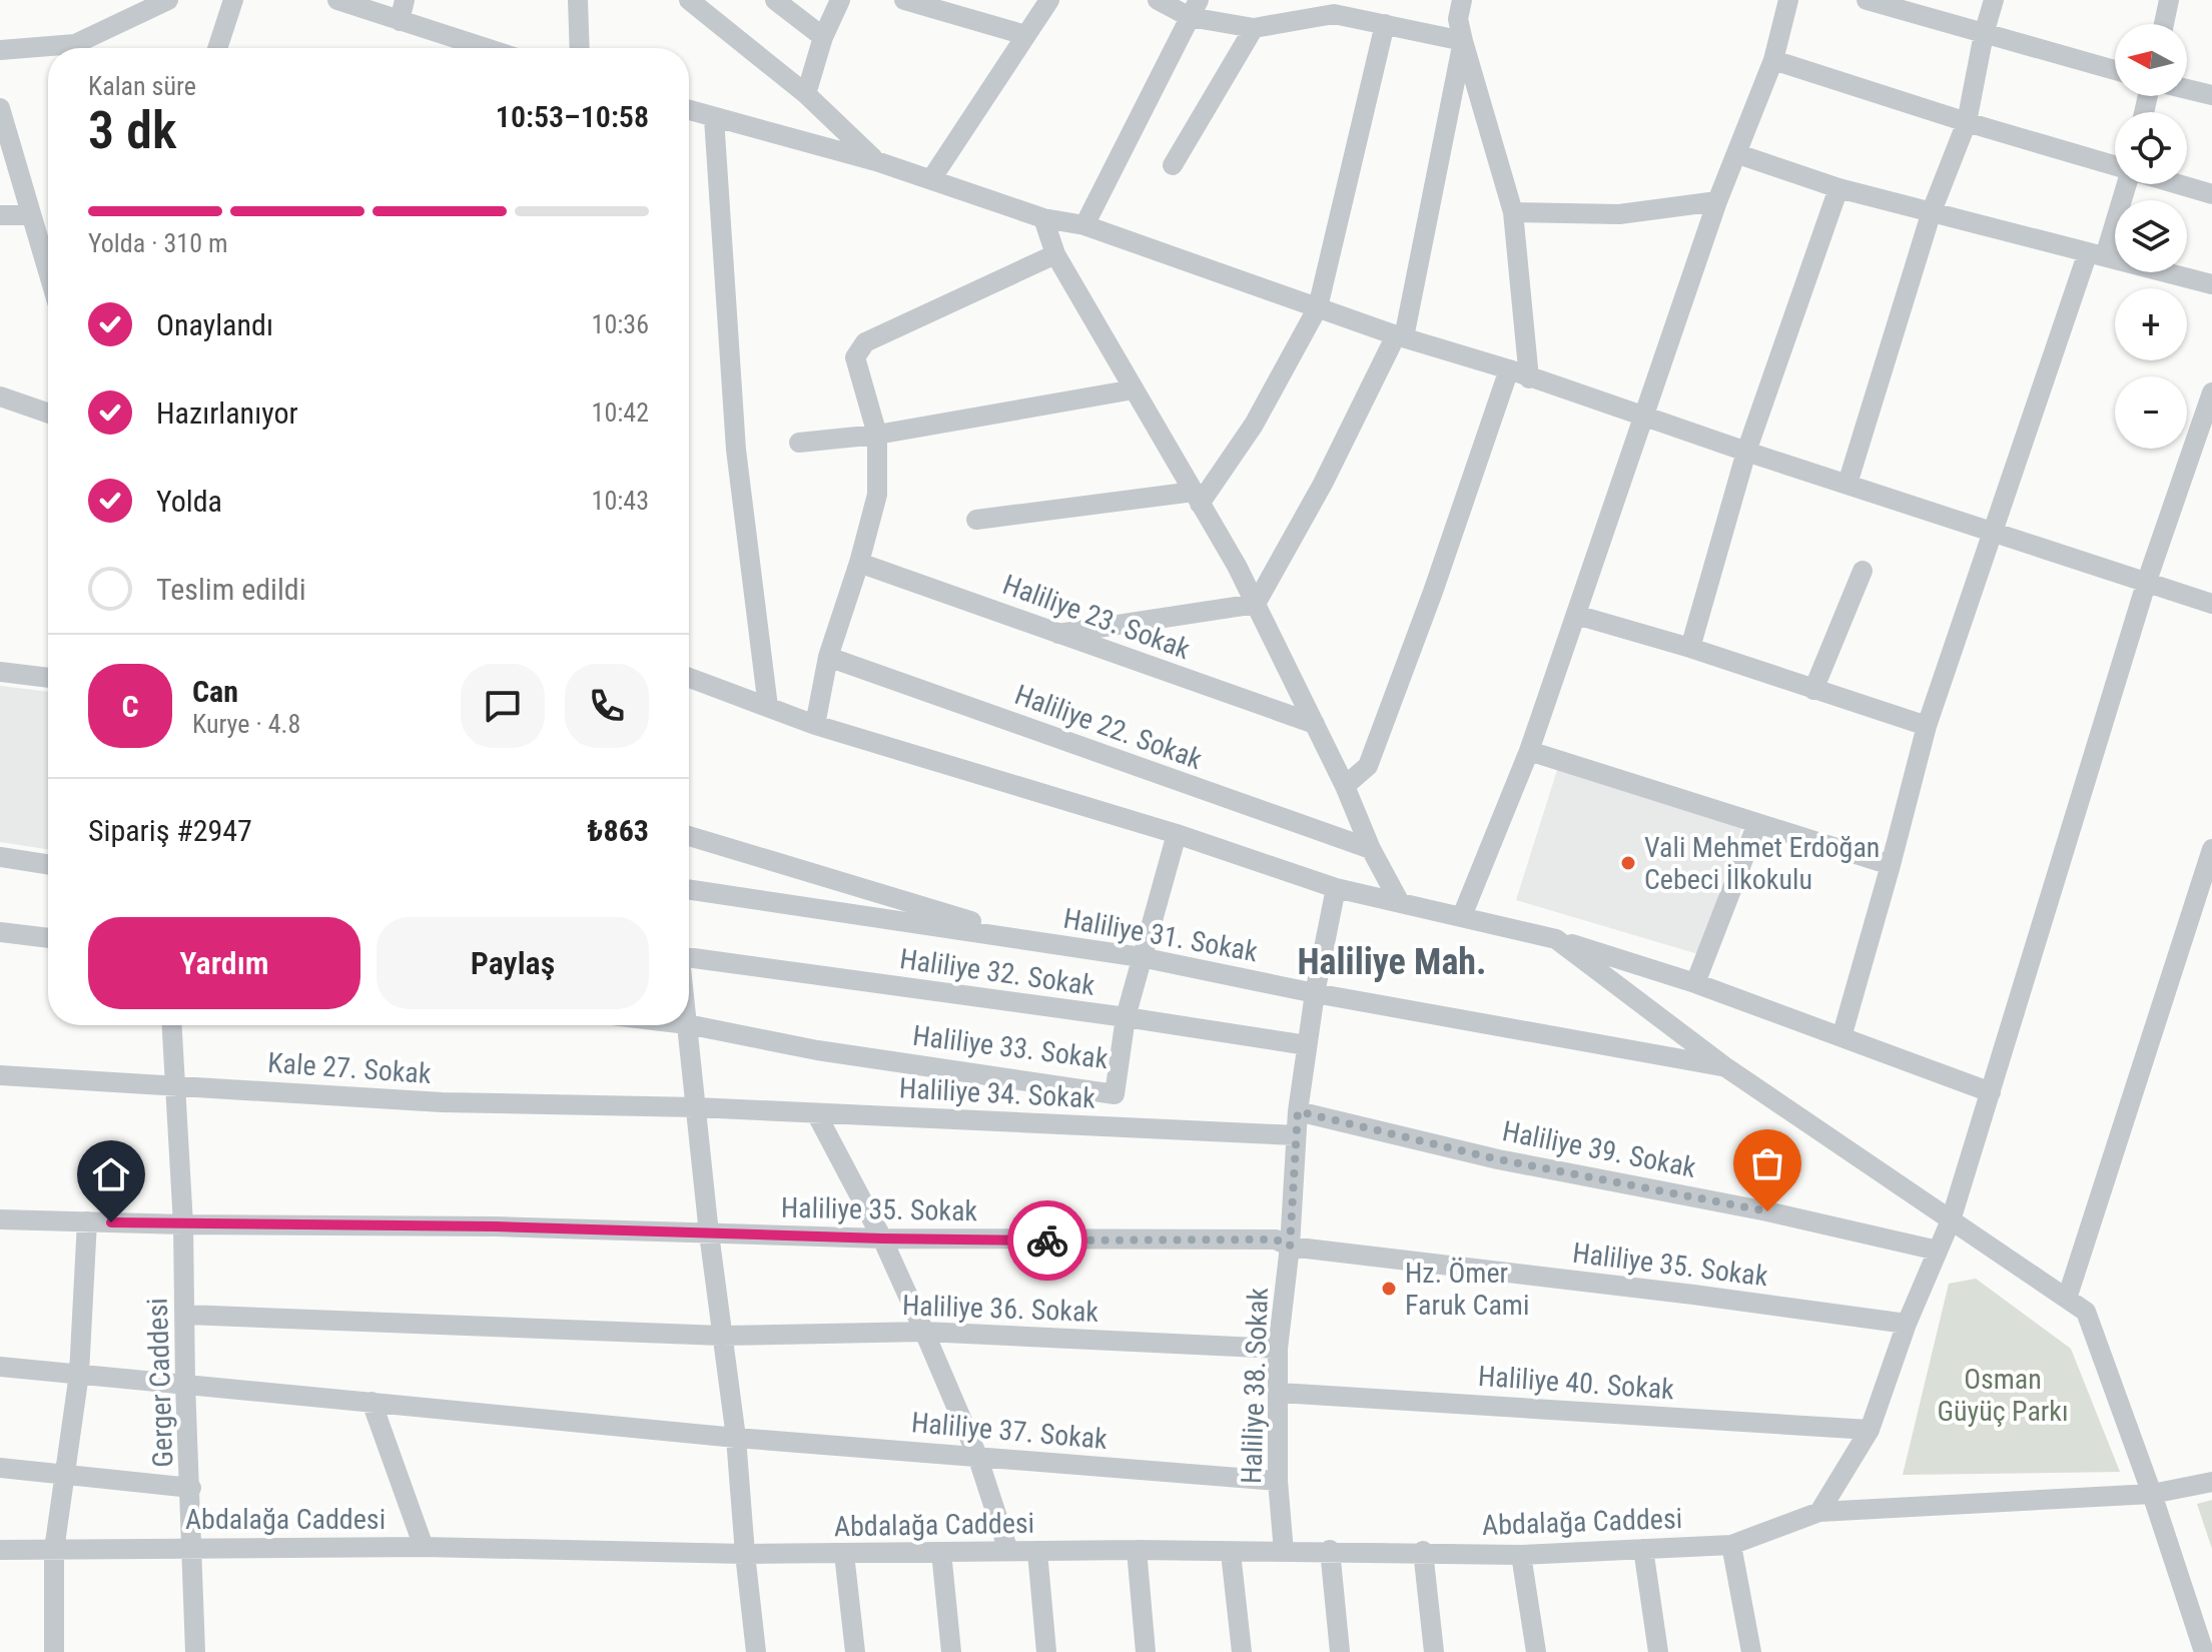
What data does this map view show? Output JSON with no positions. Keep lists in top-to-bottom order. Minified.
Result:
{"streets":{"street":["Haliliye 23. Sokak","Haliliye 22. Sokak","Haliliye 31. Sokak","Haliliye 32. Sokak","Haliliye 33. Sokak","Kale 27. Sokak","Haliliye 34. Sokak","Haliliye 39. Sokak","Haliliye 35. Sokak","Haliliye 36. Sokak","Gerger Caddesi","Haliliye 40. Sokak","Haliliye 38. Sokak","Haliliye 37. Sokak","Abdalağa Caddesi"]},"crossings":[["Haliliye 31. Sokak","Haliliye 33. Sokak"],["Haliliye 31. Sokak","Haliliye 38. Sokak"],["Haliliye 32. Sokak","Haliliye 33. Sokak"],["Haliliye 32. Sokak","Haliliye 38. Sokak"],["Kale 27. Sokak","Haliliye 34. Sokak"],["Kale 27. Sokak","Gerger Caddesi"],["Haliliye 34. Sokak","Haliliye 38. Sokak"],["Haliliye 39. Sokak","Haliliye 38. Sokak"],["Haliliye 35. Sokak","Gerger Caddesi"],["Haliliye 35. Sokak","Haliliye 38. Sokak"],["Haliliye 36. Sokak","Gerger Caddesi"],["Haliliye 36. Sokak","Haliliye 38. Sokak"],["Gerger Caddesi","Haliliye 37. Sokak"],["Gerger Caddesi","Abdalağa Caddesi"],["Haliliye 40. Sokak","Haliliye 38. Sokak"],["Haliliye 38. Sokak","Haliliye 37. Sokak"],["Haliliye 38. Sokak","Abdalağa Caddesi"]],"districts":["Haliliye Mah."],"parks":["Osman Güyüç Parkı"],"places":["Vali Mehmet Erdoğan Cebeci İlkokulu","Hz. Ömer Faruk Cami"],"north":"left","page":{"map_buttons":["+","−"],"heading":["3 dk","Kalan süre","10:53–10:58"],"panel":["Can","Kurye · 4.8","Sipariş #2947","₺863"],"bar":"Yolda · 310 m","list":[["Onaylandı","10:36"],["Hazırlanıyor","10:42"],["Yolda","10:43"],"Teslim edildi"],"round":"C","buttons":["Yardım","Paylaş"]}}
